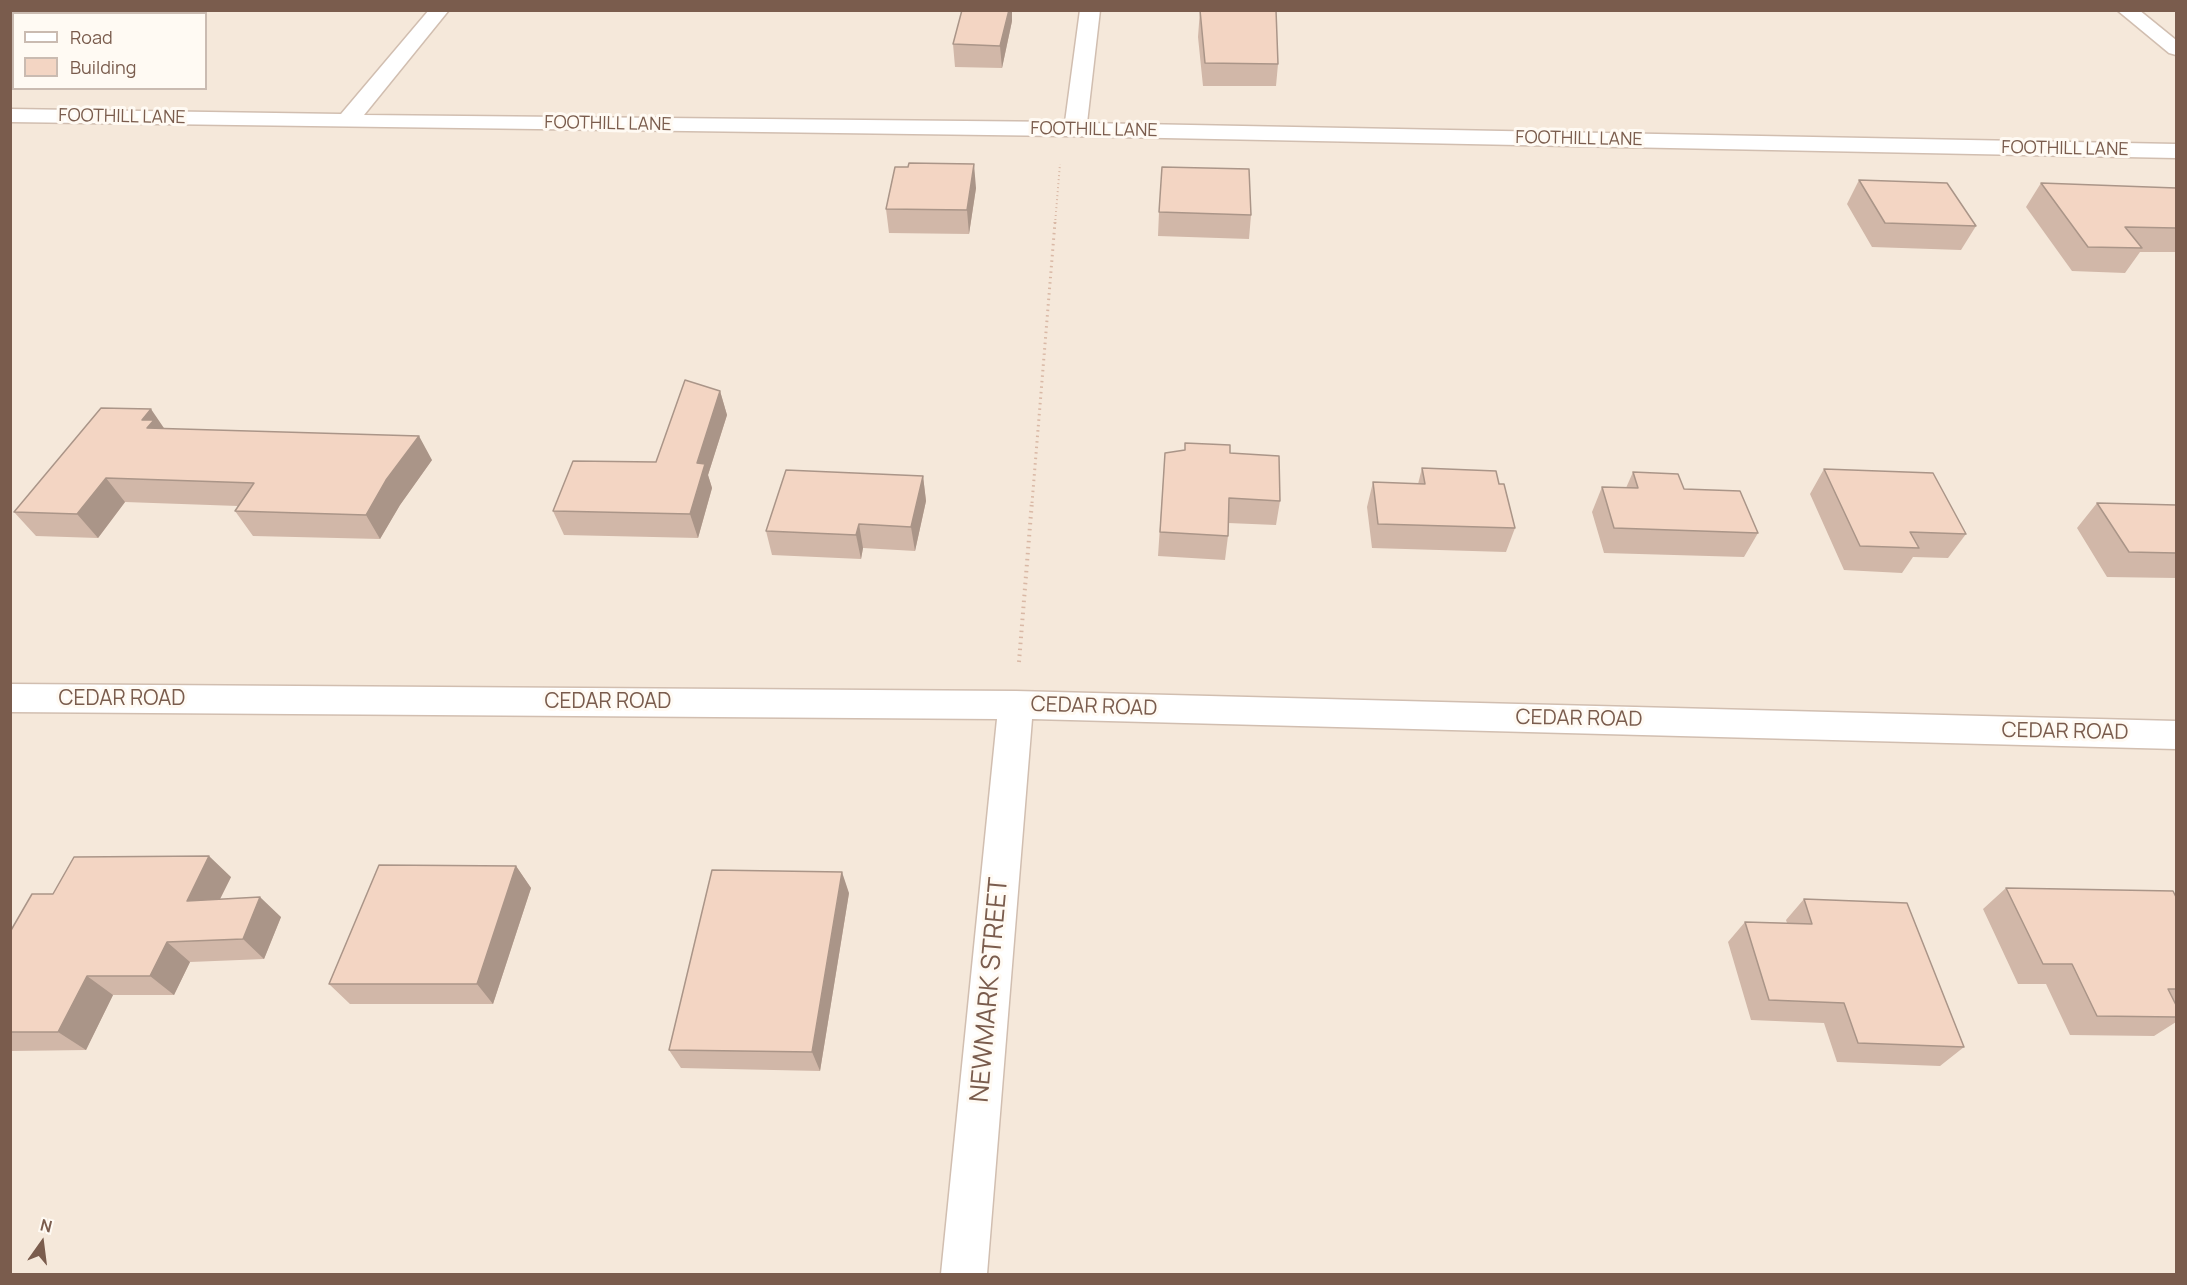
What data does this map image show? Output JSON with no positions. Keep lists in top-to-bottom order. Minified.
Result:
{"streets":{"street":["FOOTHILL LANE","CEDAR ROAD","NEWMARK STREET"]},"crossings":[["CEDAR ROAD","NEWMARK STREET"]],"legend":["Road","Building"],"north":"top"}
